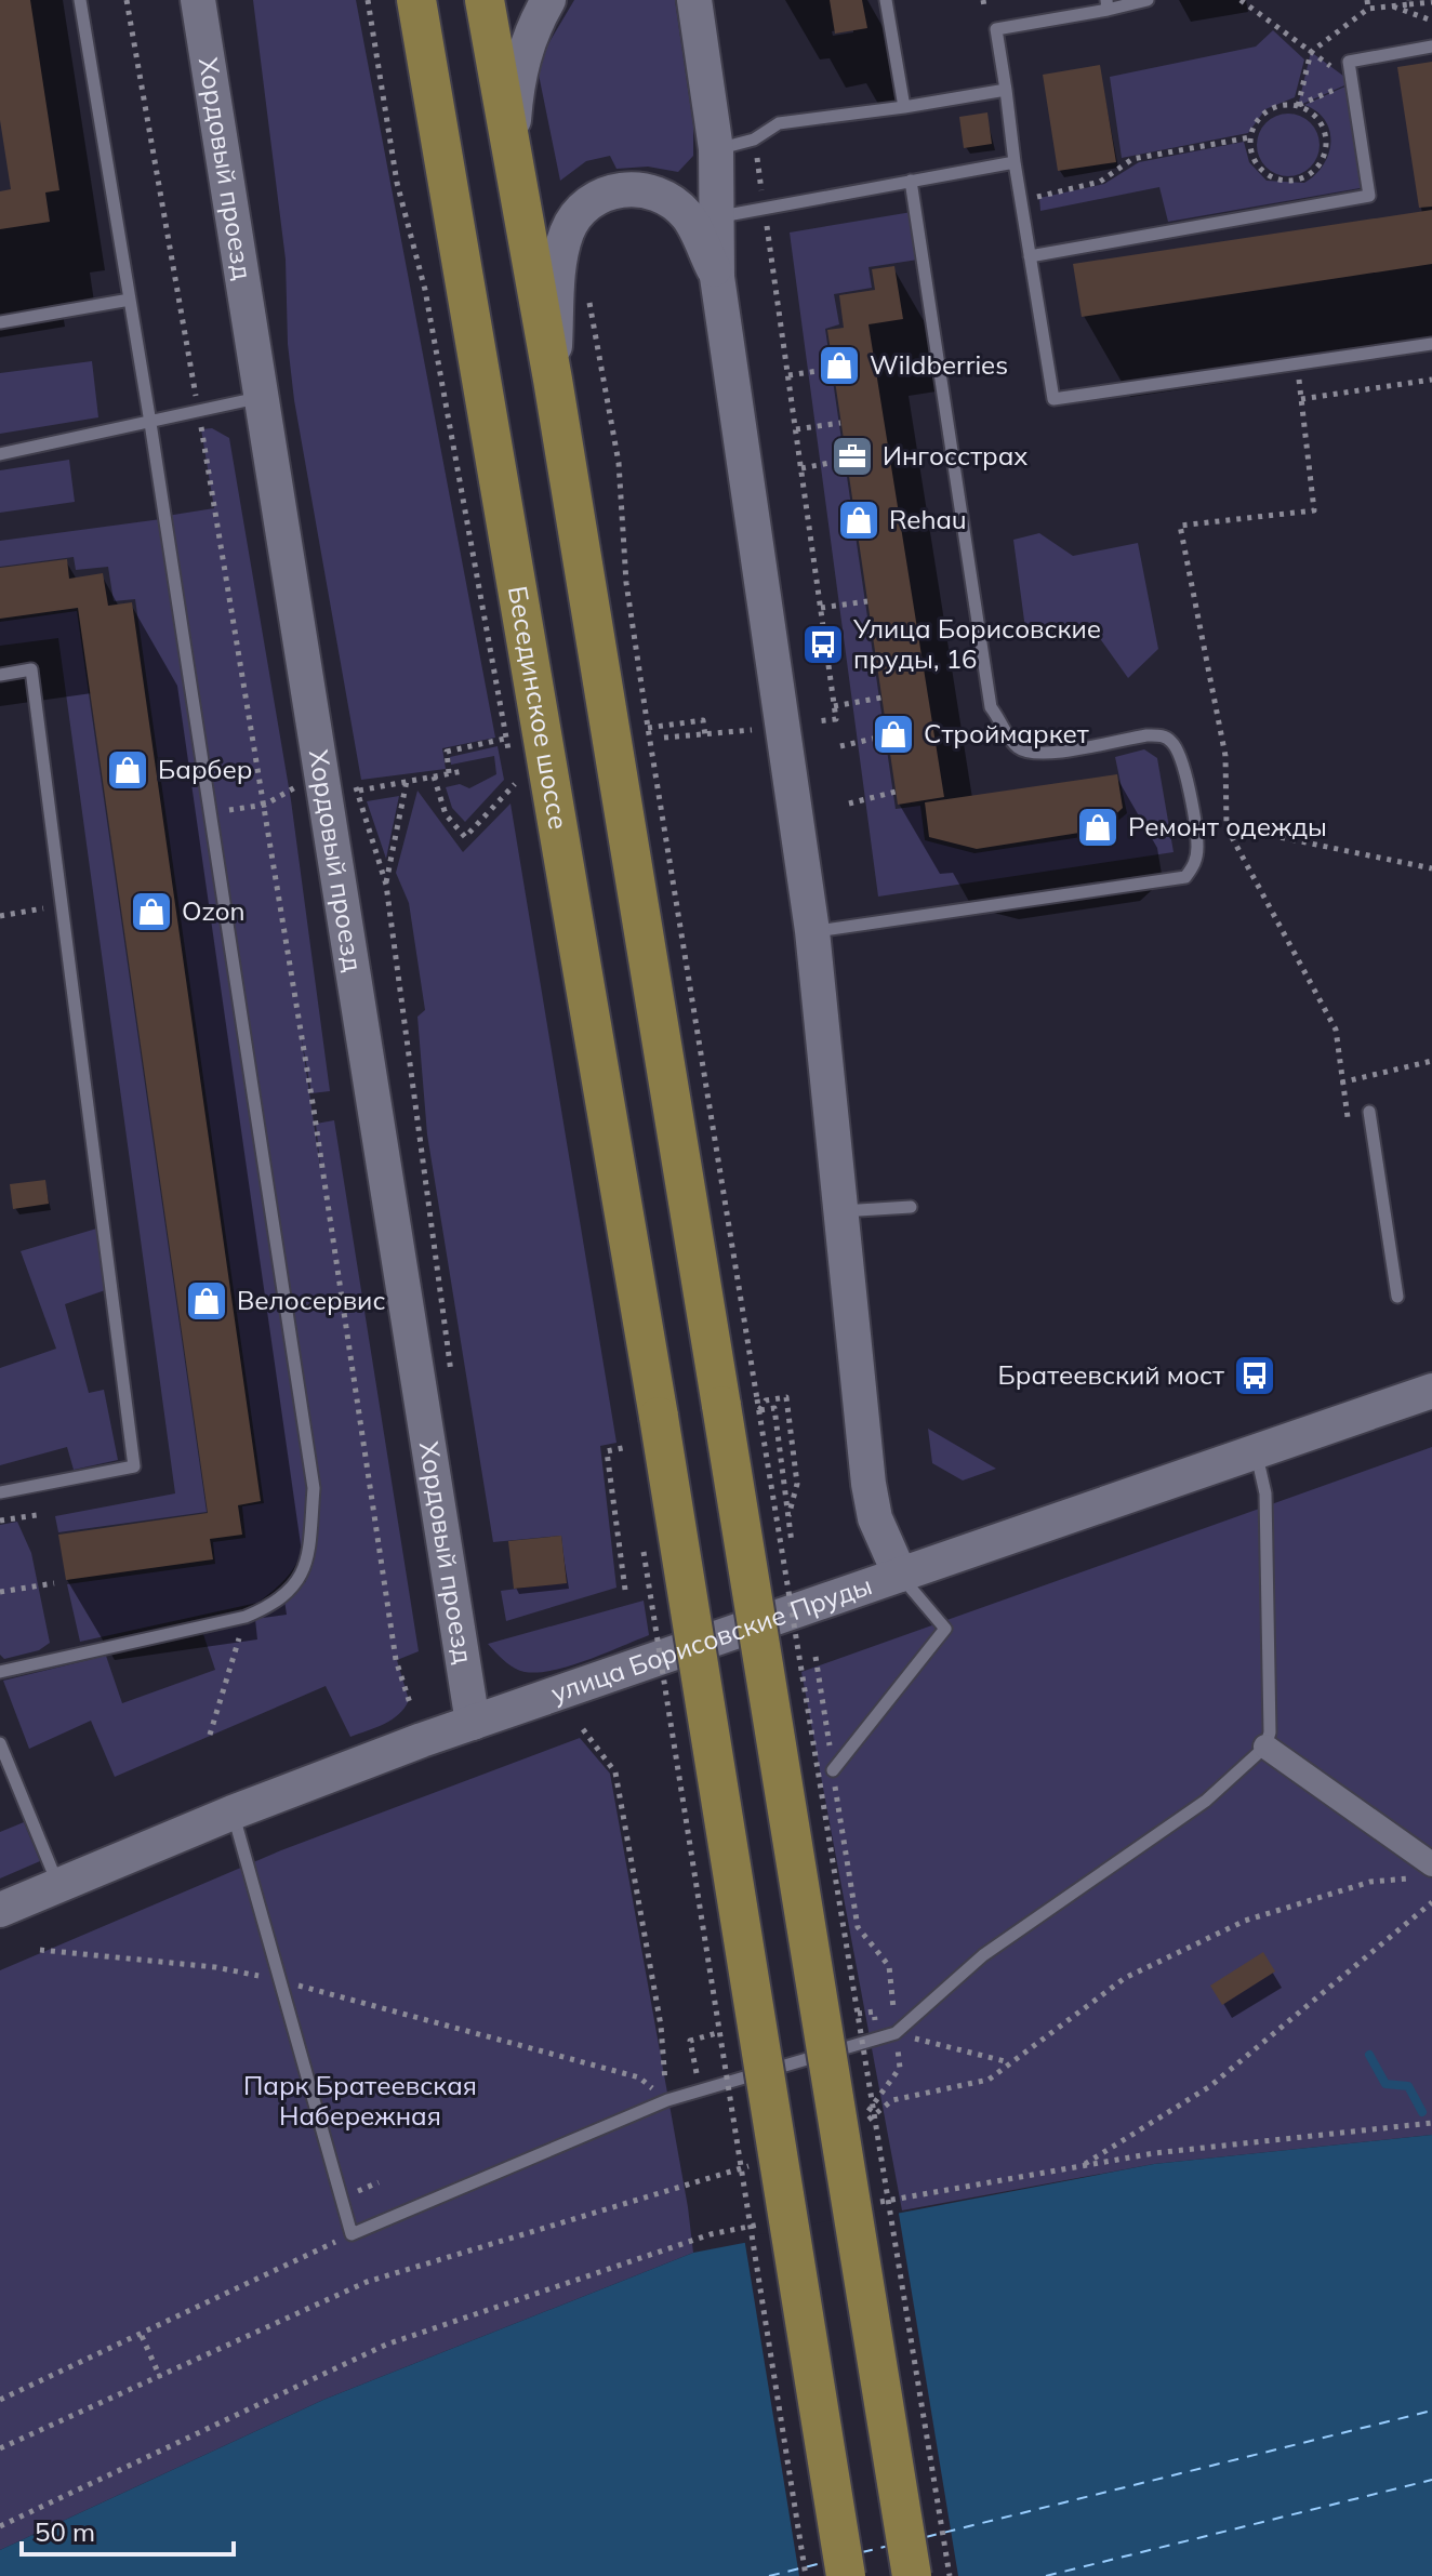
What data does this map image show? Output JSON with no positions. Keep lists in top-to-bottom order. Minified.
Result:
{"streets":{"main road":["Хордовый проезд","Бесединское шоссе","улица Борисовские Пруды"]},"crossings":[["Хордовый проезд","улица Борисовские Пруды"]],"parks":["Парк Братеевская Набережная"],"places":{"shop":["Wildberries","Rehau","Строймаркет","Барбер","Ремонт одежды","Ozon","Велосервис"],"office":["Ингосстрах"],"bus stop":["Улица Борисовские пруды, 16","Братеевский мост"]},"scale_bar":"50 m"}
